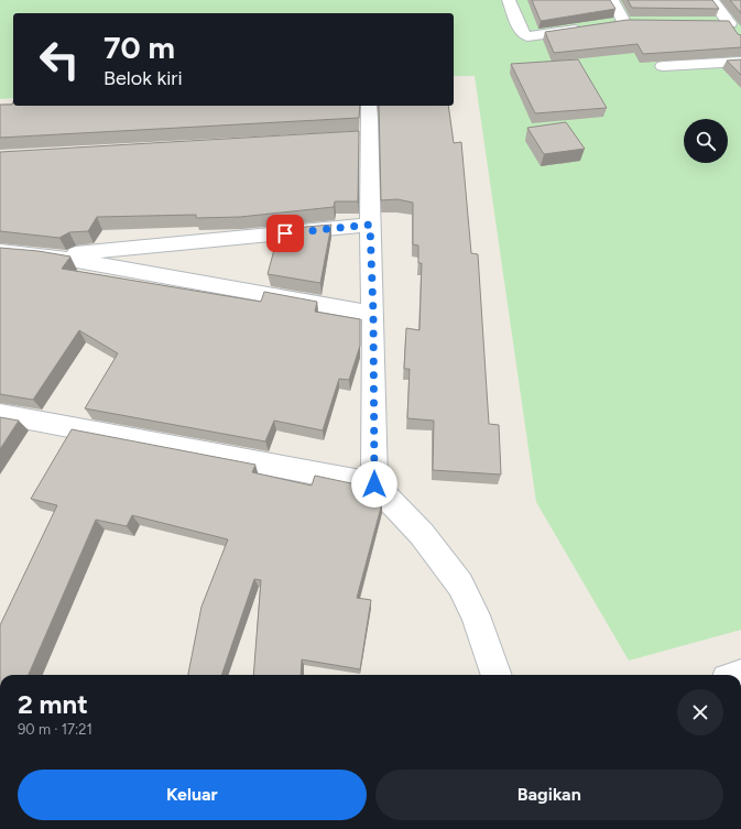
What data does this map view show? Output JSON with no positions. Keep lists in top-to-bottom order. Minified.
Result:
{"page":{"turn":["70 m","Belok kiri"],"heading":["2 mnt","90 m · 17:21"],"buttons":["Keluar","Bagikan"]}}
